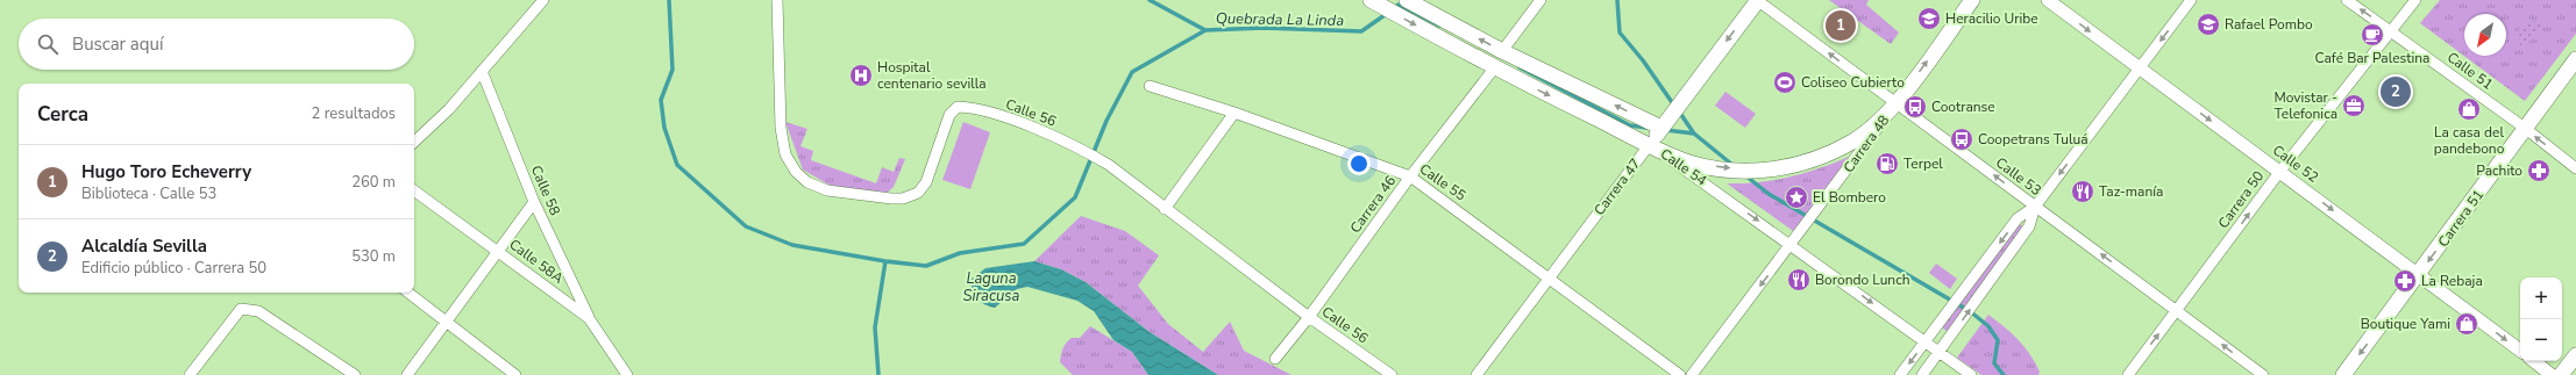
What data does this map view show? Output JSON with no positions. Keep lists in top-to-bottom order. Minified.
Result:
{"streets":{"main road":["Carrera 48","Calle 54","Carrera 47","Carrera 51"],"street":["Calle 51","Calle 56","Calle 52","Calle 53","Calle 55","Calle 58","Carrera 50","Carrera 46","Calle 58A"]},"crossings":[["Calle 51","Carrera 50"],["Calle 51","Carrera 51"],["Calle 56","Carrera 46"],["Carrera 48","Calle 54"],["Carrera 48","Calle 53"],["Calle 52","Carrera 50"],["Calle 52","Carrera 51"],["Calle 54","Carrera 47"],["Calle 54","Carrera 46"],["Calle 53","Carrera 47"],["Calle 53","Carrera 50"],["Calle 55","Carrera 47"],["Calle 55","Carrera 46"],["Calle 58","Calle 58A"]],"one_way":["Calle 51","Calle 52","Calle 53","Carrera 50","Carrera 51"],"water":["Quebrada La Linda","Laguna Siracusa"],"places":{"school or university":["Heracilio Uribe","Rafael Pombo"],"cafe":["Café Bar Palestina"],"hospital":["Hospital centenario sevilla"],"sports":["Coliseo Cubierto"],"office":["Movistar - Telefonica"],"bus stop":["Cootranse","Coopetrans Tuluá"],"shop":["La casa del pandebono","Boutique Yami"],"fuel station":["Terpel"],"pharmacy":["Pachito","La Rebaja"],"restaurant":["Taz-manía","Borondo Lunch"],"place":["El Bombero"]},"north":"bottom left","page":{"pins":["1","2"],"search":"Buscar aquí","heading":["Cerca","2 resultados"],"list":[{"mark":"1","name":"Hugo Toro Echeverry","note":"Biblioteca · Calle 53","value":"260 m"},{"mark":"2","name":"Alcaldía Sevilla","note":"Edificio público · Carrera 50","value":"530 m"}],"map_buttons":["+","−"]}}
